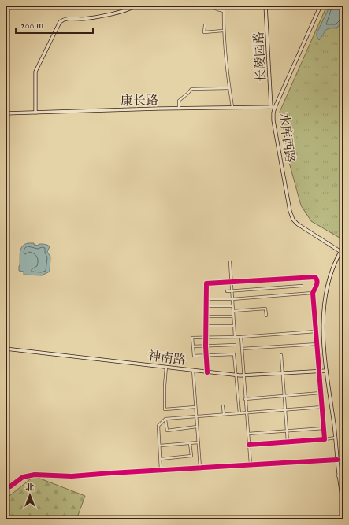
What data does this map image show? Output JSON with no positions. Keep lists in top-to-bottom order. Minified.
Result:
{"streets":{"street":["长陵园路","康长路","水库西路","神南路"]},"crossings":[["长陵园路","康长路"],["长陵园路","水库西路"],["康长路","水库西路"]],"scale_bar":"200 m","north":"top"}
